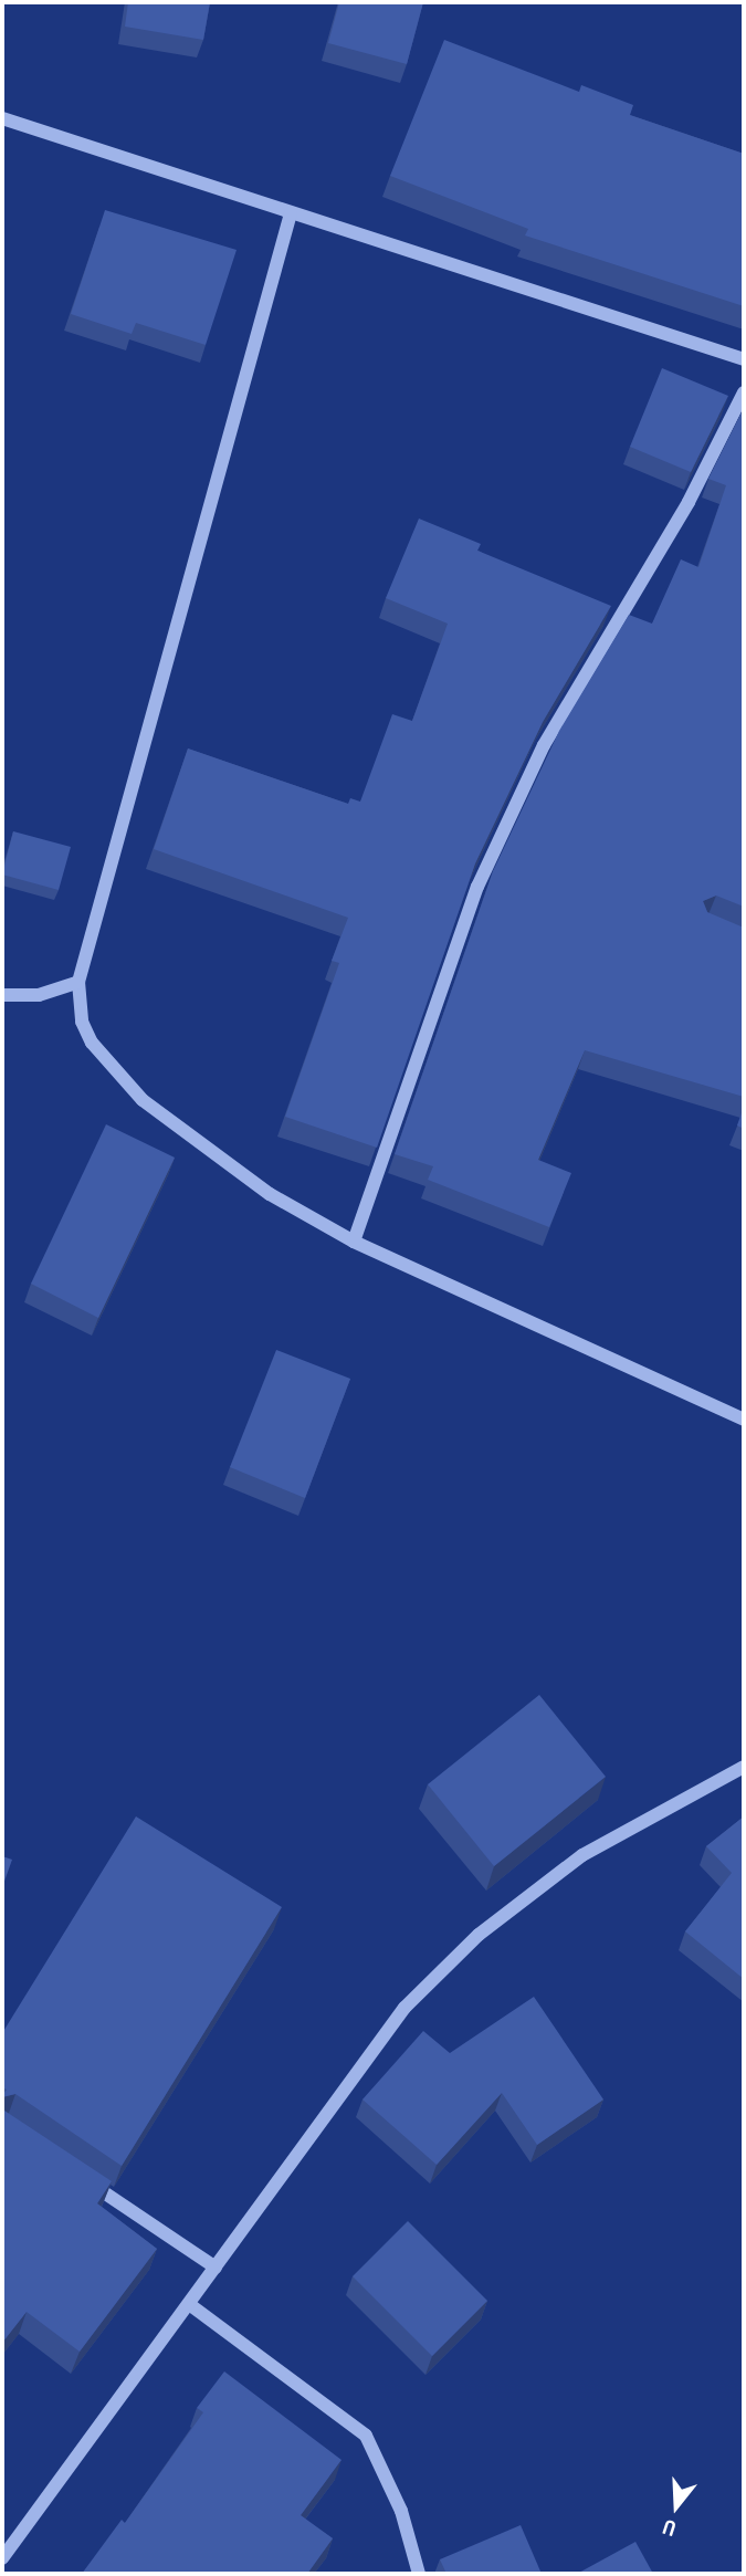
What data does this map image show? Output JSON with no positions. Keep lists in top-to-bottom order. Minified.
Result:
{"north":"bottom"}
